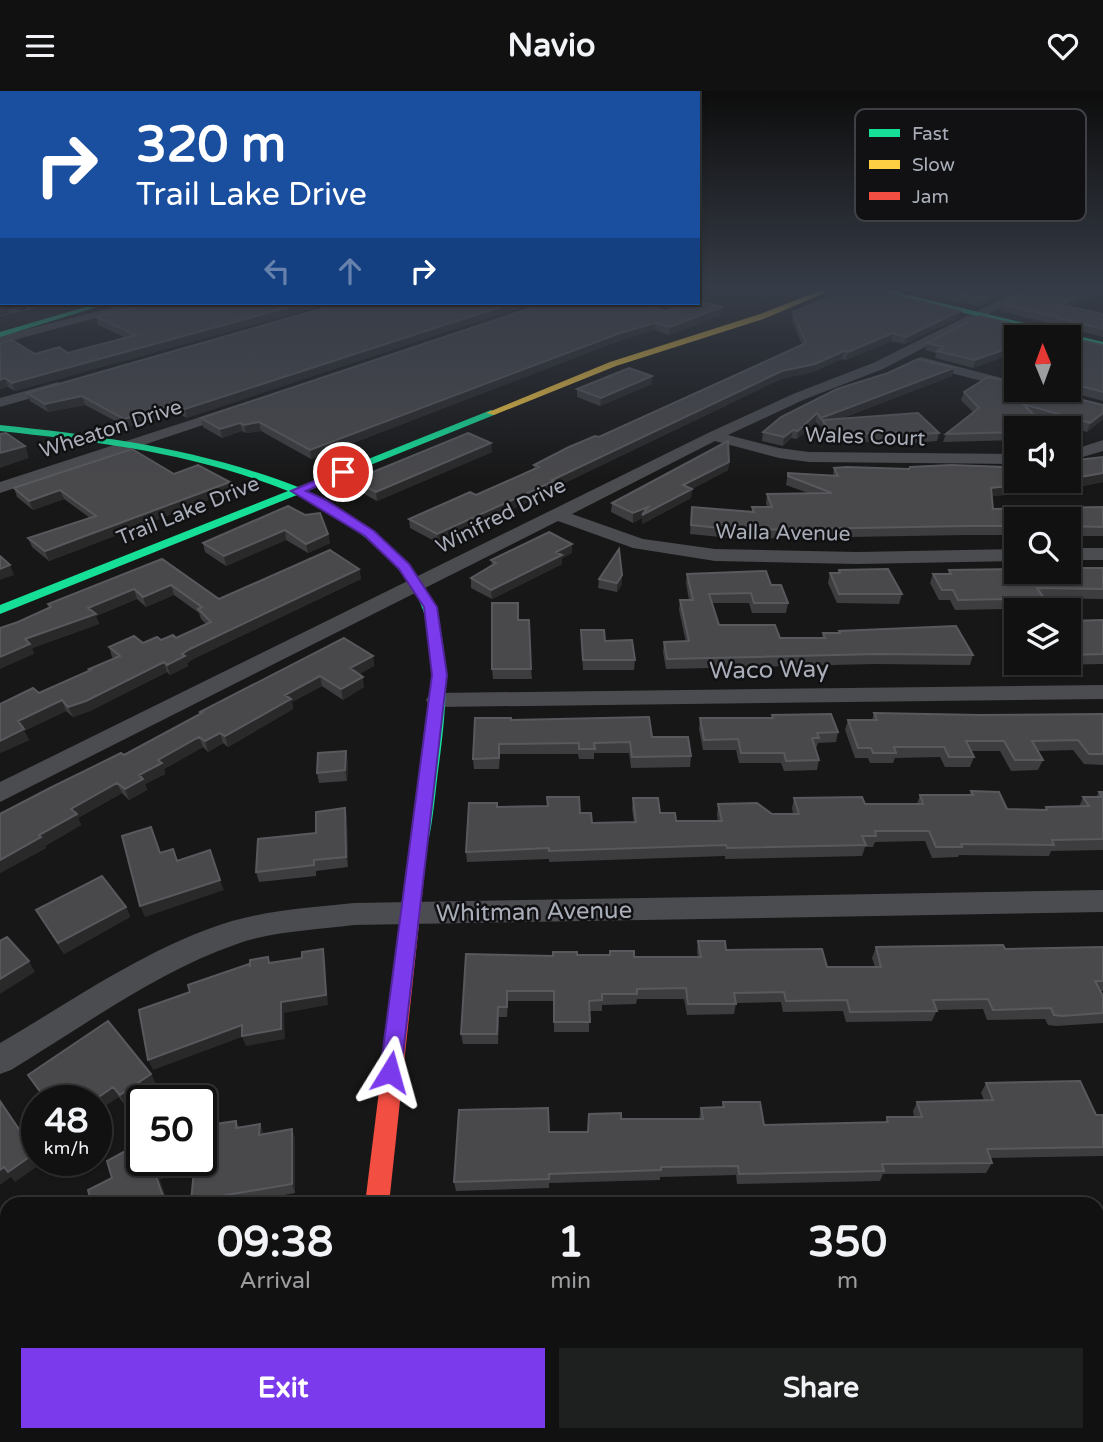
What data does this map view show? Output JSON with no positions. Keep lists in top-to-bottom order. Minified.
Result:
{"streets":{"street":["Wheaton Drive","Wales Court","Trail Lake Drive","Winifred Drive","Walla Avenue","Waco Way","Whitman Avenue"]},"crossings":[["Wales Court","Winifred Drive"],["Winifred Drive","Walla Avenue"]],"legend":["Fast","Slow","Jam"],"north":"top","page":{"header":"Navio","turn":["320 m","Trail Lake Drive"],"speed":"48 km/h","limit":"50","eta":["09:38","Arrival","1","min","350","m"],"buttons":["Exit","Share"]}}
